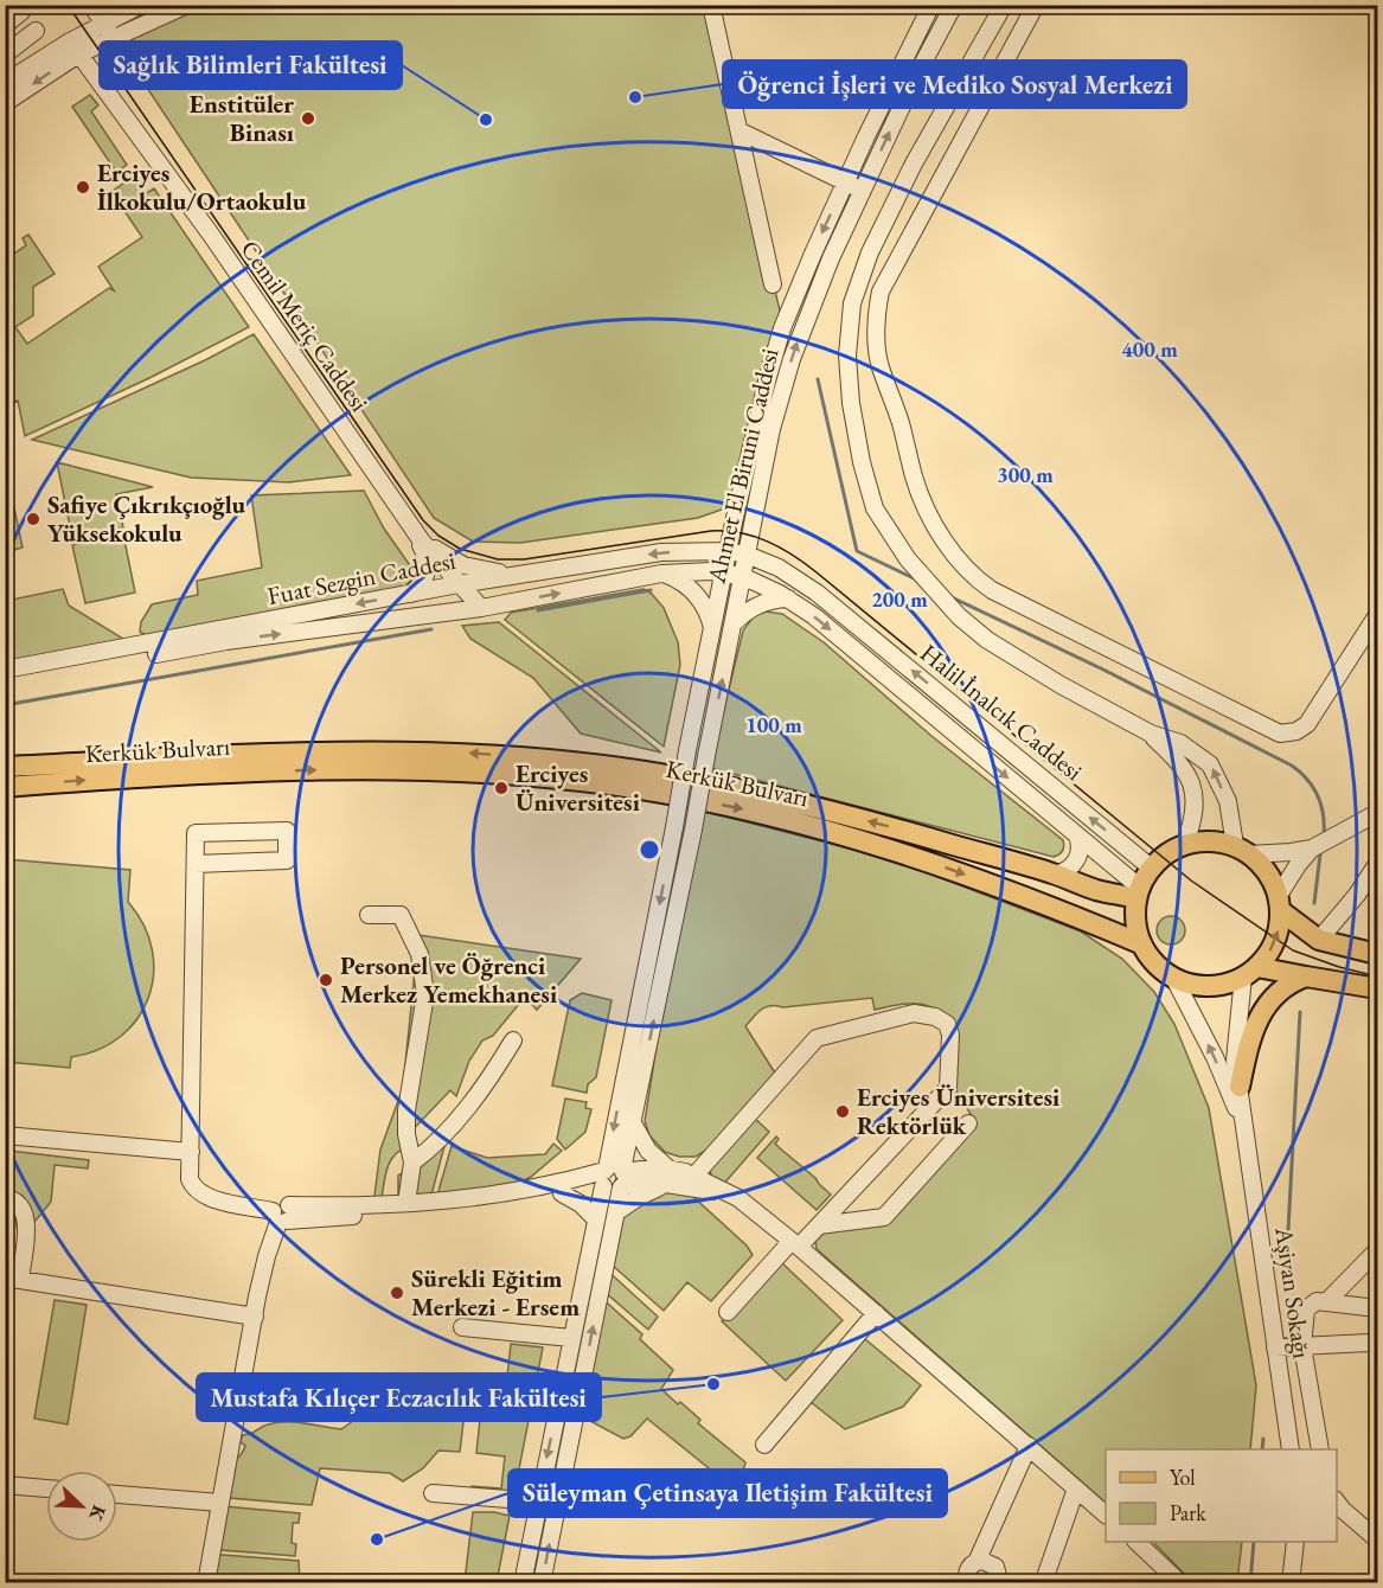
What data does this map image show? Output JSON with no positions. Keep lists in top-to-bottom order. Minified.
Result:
{"streets":{"main road":["Kerkük Bulvarı"],"street":["Cemil Meriç Caddesi","Ahmet El Biruni Caddesi","Fuat Sezgin Caddesi","Halil İnalcık Caddesi","Aşiyan Sokağı"]},"crossings":[["Ahmet El Biruni Caddesi","Fuat Sezgin Caddesi"],["Ahmet El Biruni Caddesi","Halil İnalcık Caddesi"],["Fuat Sezgin Caddesi","Halil İnalcık Caddesi"],["Halil İnalcık Caddesi","Kerkük Bulvarı"],["Halil İnalcık Caddesi","Aşiyan Sokağı"],["Kerkük Bulvarı","Aşiyan Sokağı"]],"places":["Öğrenci İşleri ve Mediko Sosyal Merkezi","Enstitüler Binası","Sağlık Bilimleri Fakültesi","Erciyes İlkokulu/Ortaokulu","Safiye Çıkrıkçıoğlu Yüksekokulu","Erciyes Üniversitesi","Personel ve Öğrenci Merkez Yemekhanesi","Erciyes Üniversitesi Rektörlük","Sürekli Eğitim Merkezi - Ersem","Mustafa Kılıçer Eczacılık Fakültesi","Süleyman Çetinsaya Iletişim Fakültesi"],"legend":["Yol","Park"],"north":"bottom right","rings":["400 m","300 m","200 m","100 m"]}
